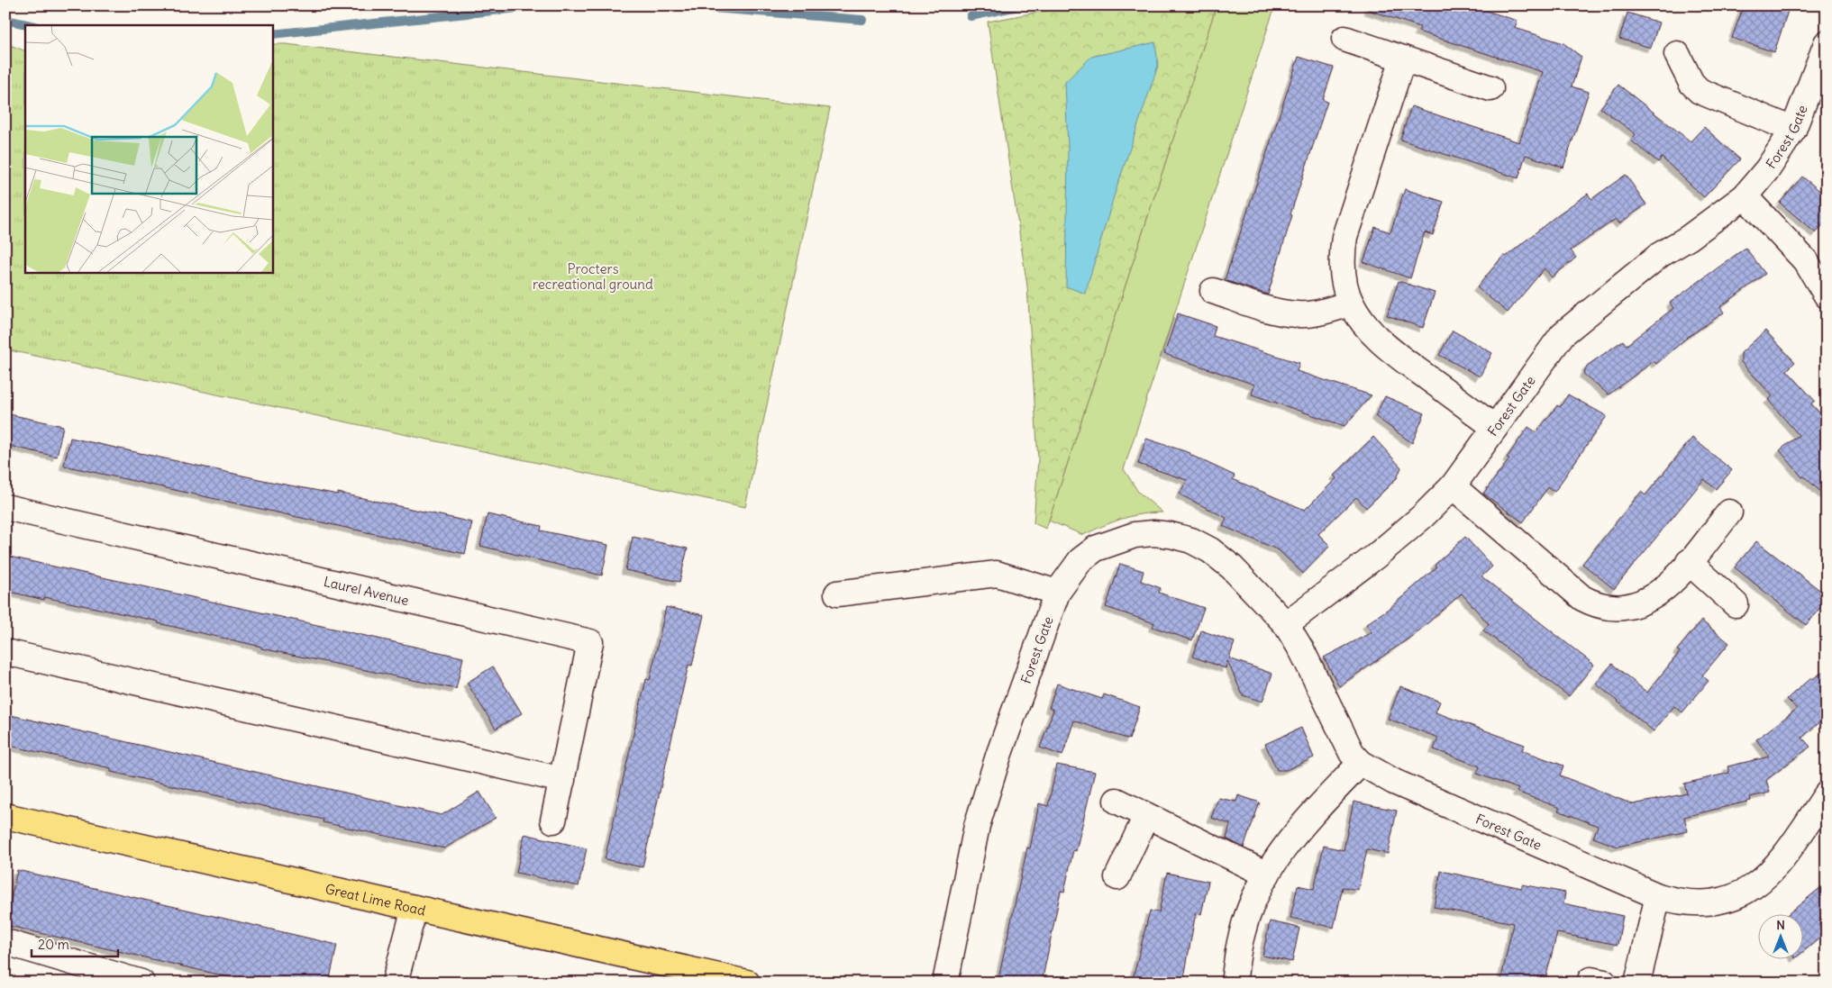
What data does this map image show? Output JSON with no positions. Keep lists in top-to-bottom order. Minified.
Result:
{"streets":{"main road":["Great Lime Road"],"street":["Forest Gate","Laurel Avenue"]},"parks":["Procters recreational ground"],"scale_bar":"20 m","north":"top"}
